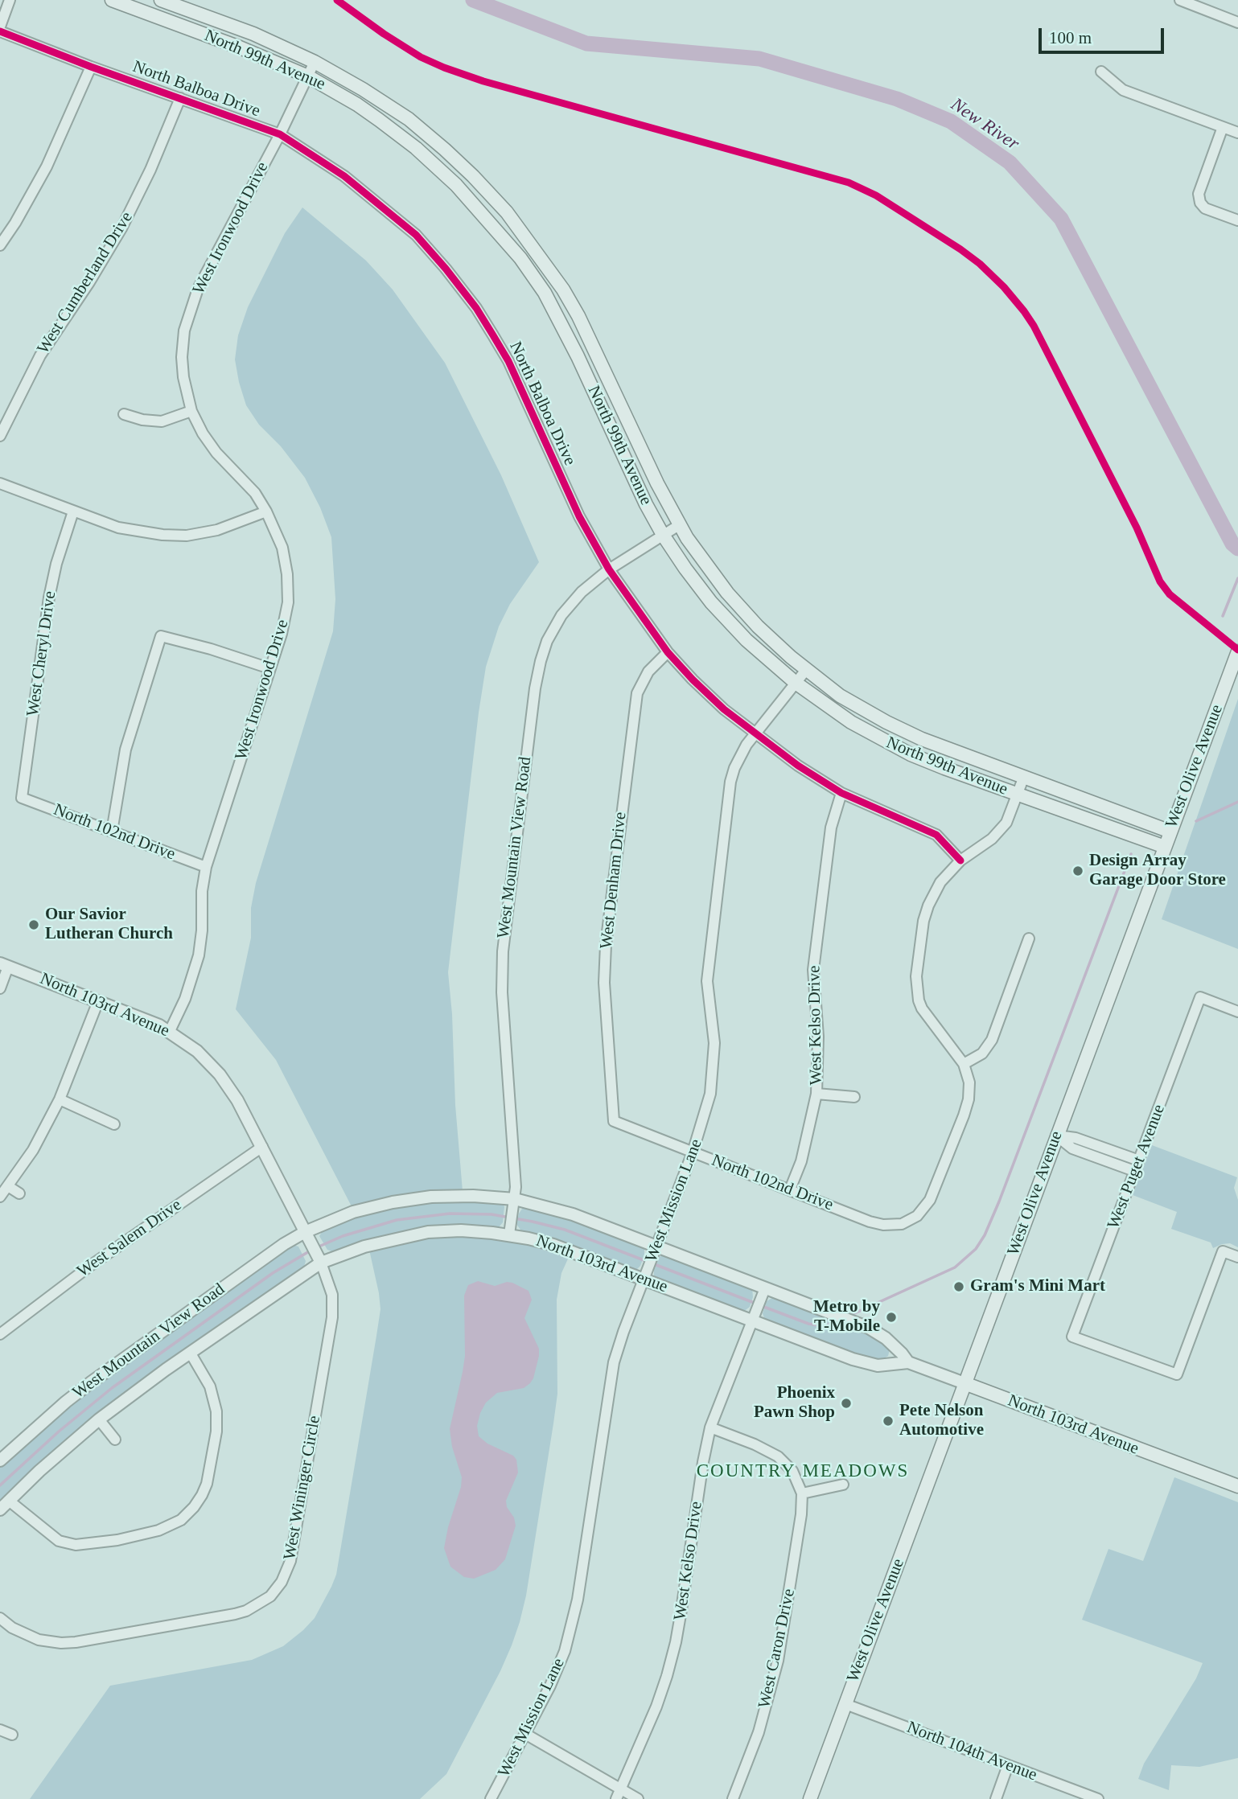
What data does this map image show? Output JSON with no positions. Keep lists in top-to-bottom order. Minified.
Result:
{"streets":{"main road":["North 99th Avenue","West Olive Avenue","North 103rd Avenue"],"street":["North Balboa Drive","West Ironwood Drive","West Cumberland Drive","West Cheryl Drive","North 102nd Drive","West Mountain View Road","West Denham Drive","West Kelso Drive","West Puget Avenue","West Mission Lane","West Salem Drive","West Wininger Circle","West Caron Drive","North 104th Avenue"]},"crossings":[["North 99th Avenue","West Ironwood Drive"],["North 99th Avenue","West Olive Avenue"],["North 99th Avenue","West Mountain View Road"],["North 99th Avenue","West Mission Lane"],["North Balboa Drive","West Ironwood Drive"],["North Balboa Drive","West Cumberland Drive"],["North Balboa Drive","West Mountain View Road"],["North Balboa Drive","West Denham Drive"],["North Balboa Drive","West Kelso Drive"],["North Balboa Drive","West Mission Lane"],["West Ironwood Drive","North 102nd Drive"],["West Ironwood Drive","North 103rd Avenue"],["West Cheryl Drive","North 102nd Drive"],["West Olive Avenue","North 103rd Avenue"],["West Olive Avenue","North 104th Avenue"],["North 102nd Drive","West Denham Drive"],["North 102nd Drive","West Kelso Drive"],["North 102nd Drive","West Mission Lane"],["West Mountain View Road","North 103rd Avenue"],["West Mountain View Road","West Wininger Circle"],["North 103rd Avenue","West Kelso Drive"],["North 103rd Avenue","West Mission Lane"],["North 103rd Avenue","West Salem Drive"],["North 103rd Avenue","West Wininger Circle"],["West Kelso Drive","West Caron Drive"]],"districts":["COUNTRY MEADOWS"],"water":["New River"],"places":["Design Array Garage Door Store","Our Savior Lutheran Church","Gram's Mini Mart","Metro by T-Mobile","Phoenix Pawn Shop","Pete Nelson Automotive"],"scale_bar":"100 m"}
